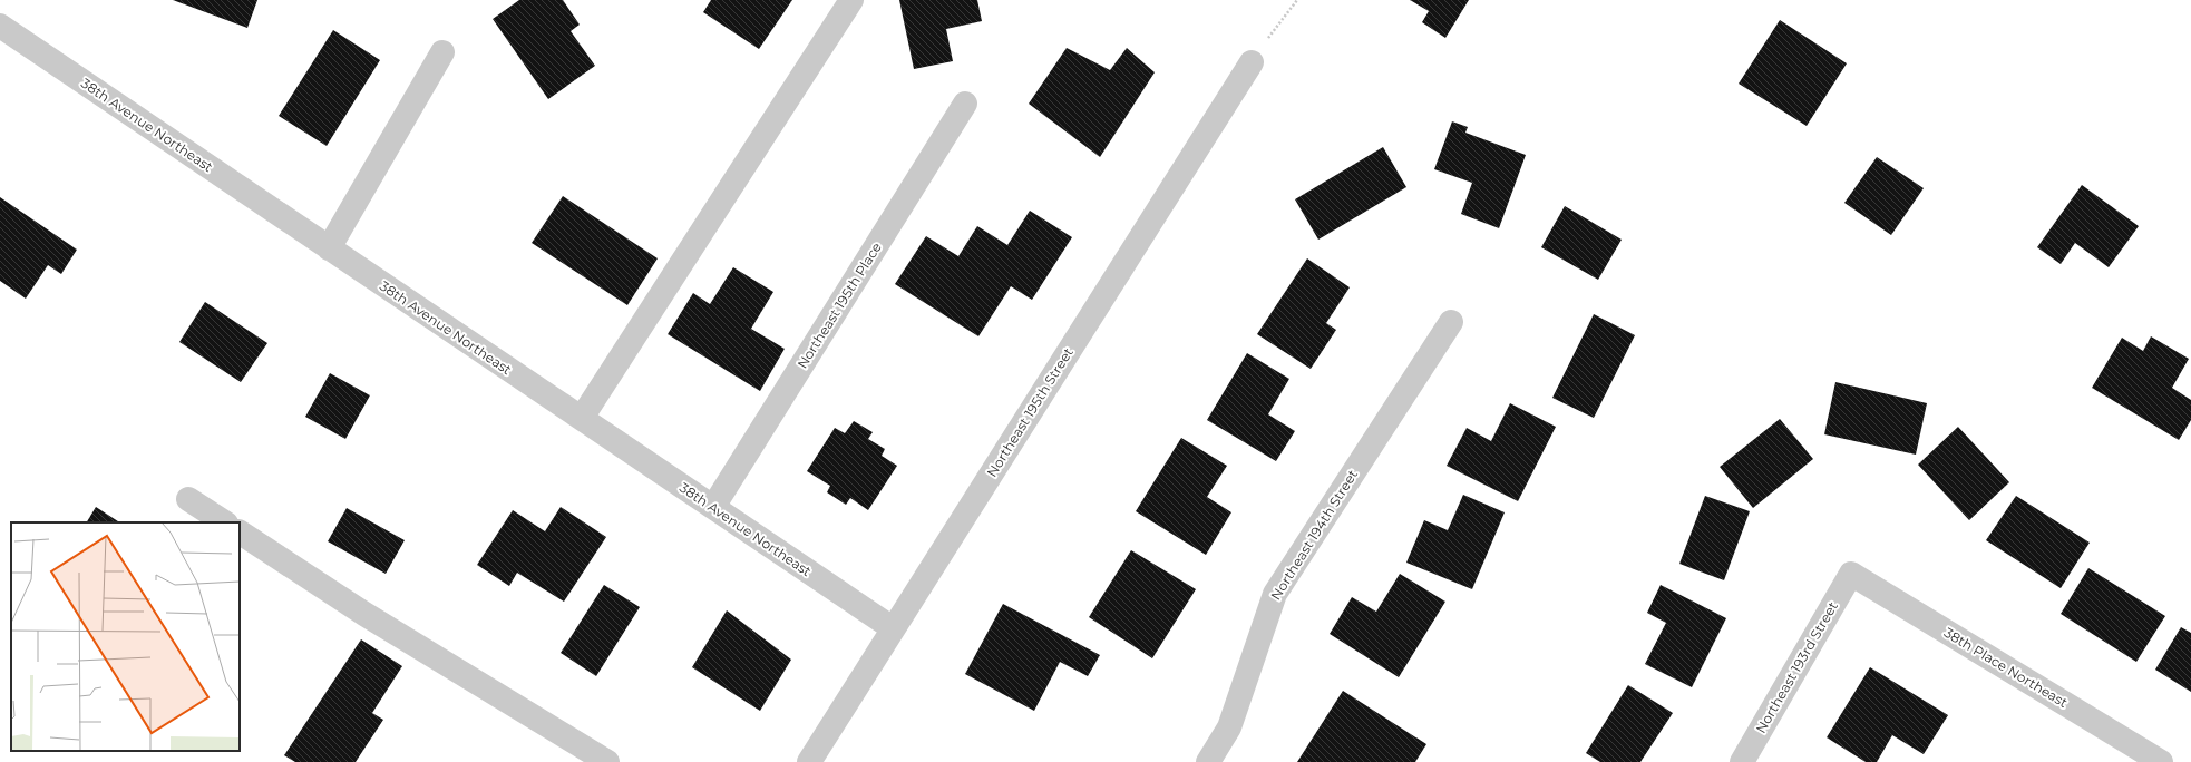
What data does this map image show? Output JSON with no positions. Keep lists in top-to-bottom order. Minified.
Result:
{"streets":{"street":["38th Avenue Northeast","Northeast 195th Place","Northeast 195th Street","Northeast 194th Street","Northeast 193rd Street","38th Place Northeast"]},"crossings":[["38th Avenue Northeast","Northeast 195th Place"],["38th Avenue Northeast","Northeast 195th Street"],["Northeast 193rd Street","38th Place Northeast"]]}
